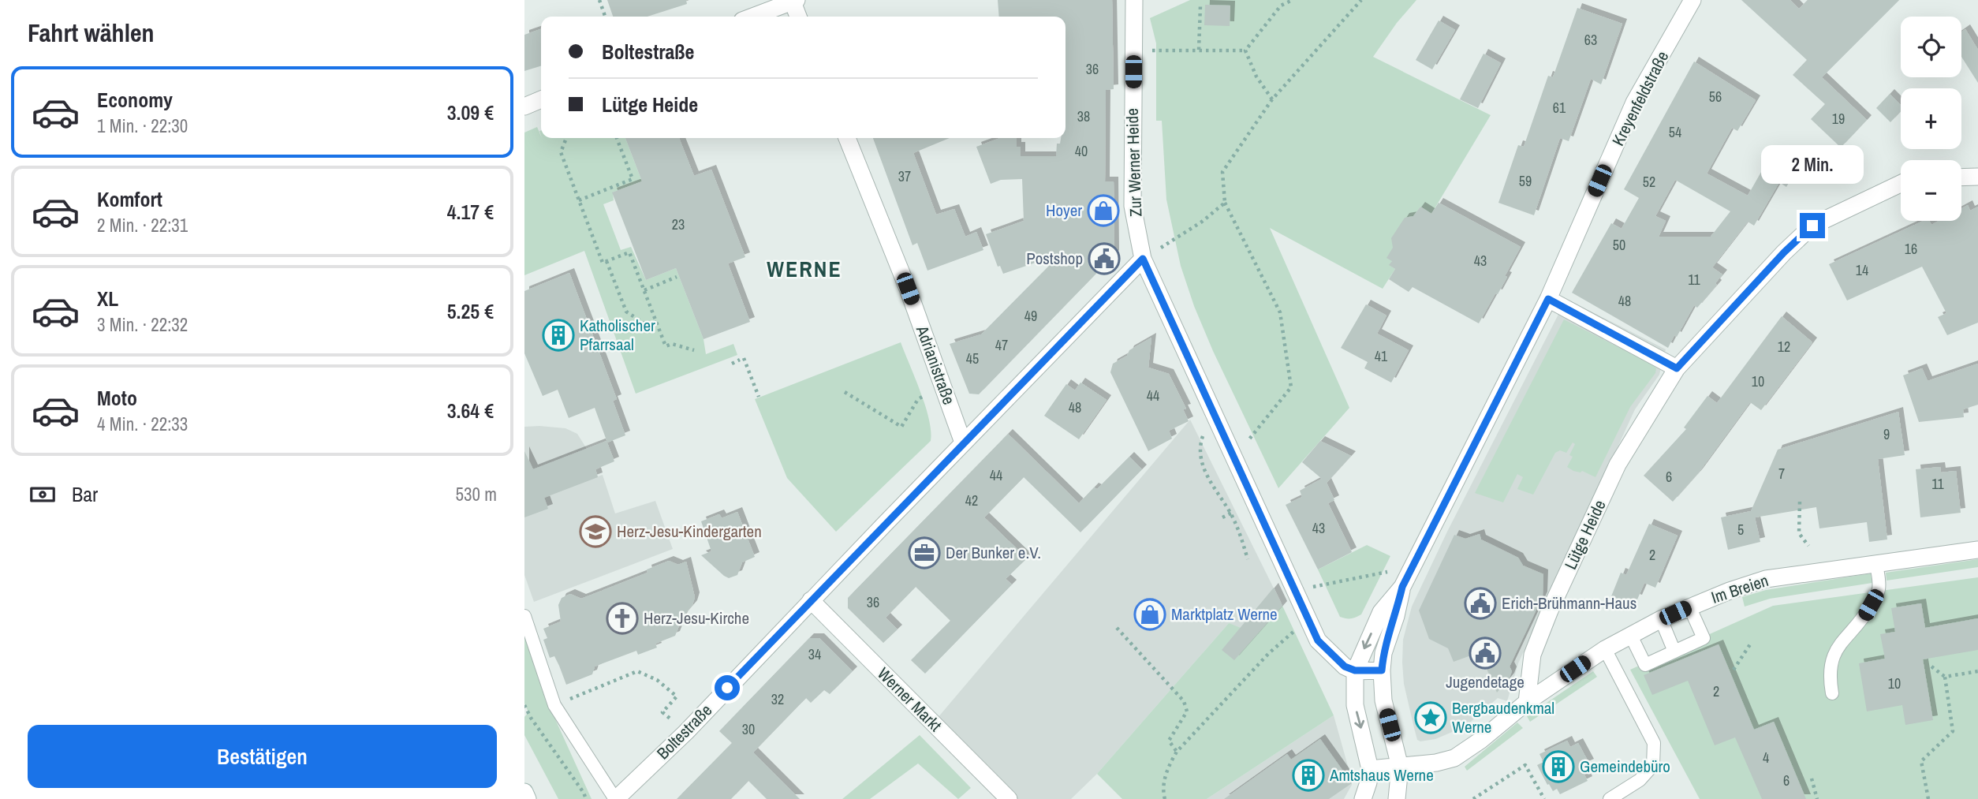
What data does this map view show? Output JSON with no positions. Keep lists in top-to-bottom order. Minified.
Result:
{"streets":{"street":["Kreyenfeldstraße","Zur Werner Heide","Adrianistraße","Lütge Heide","Im Breien","Werner Markt","Boltestraße"]},"crossings":[["Kreyenfeldstraße","Zur Werner Heide"],["Zur Werner Heide","Boltestraße"],["Adrianistraße","Boltestraße"],["Lütge Heide","Im Breien"],["Werner Markt","Boltestraße"]],"districts":["WERNE"],"places":{"shop":["Hoyer","Marktplatz Werne"],"public building":["Postshop","Erich-Brühmann-Haus","Jugendetage"],"building":["Katholischer Pfarrsaal","Gemeindebüro","Amtshaus Werne"],"school or university":["Herz-Jesu-Kindergarten"],"office":["Der Bunker e.V."],"church":["Herz-Jesu-Kirche"],"place":["Bergbaudenkmal Werne"]},"house_numbers":["63","36","56","61","38","19","54","40","37","59","52","23","50","16","43","14","11","48","49","47","12","41","45","10","44","48","9","7","44","6","11","42","43","5","2","36","34","10","2","32","30","4","6"],"page":{"heading":"Fahrt wählen","map_buttons":["+","−"],"banner":["Boltestraße","Lütge Heide"],"list":[{"name":"Economy","note":"1 Min. · 22:30","value":"3.09 €"},{"name":"Komfort","note":"2 Min. · 22:31","value":"4.17 €"},{"name":"XL","note":"3 Min. · 22:32","value":"5.25 €"},{"name":"Moto","note":"4 Min. · 22:33","value":"3.64 €"}],"bubble":"2 Min.","pay":["Bar","530 m"],"buttons":"Bestätigen"}}
